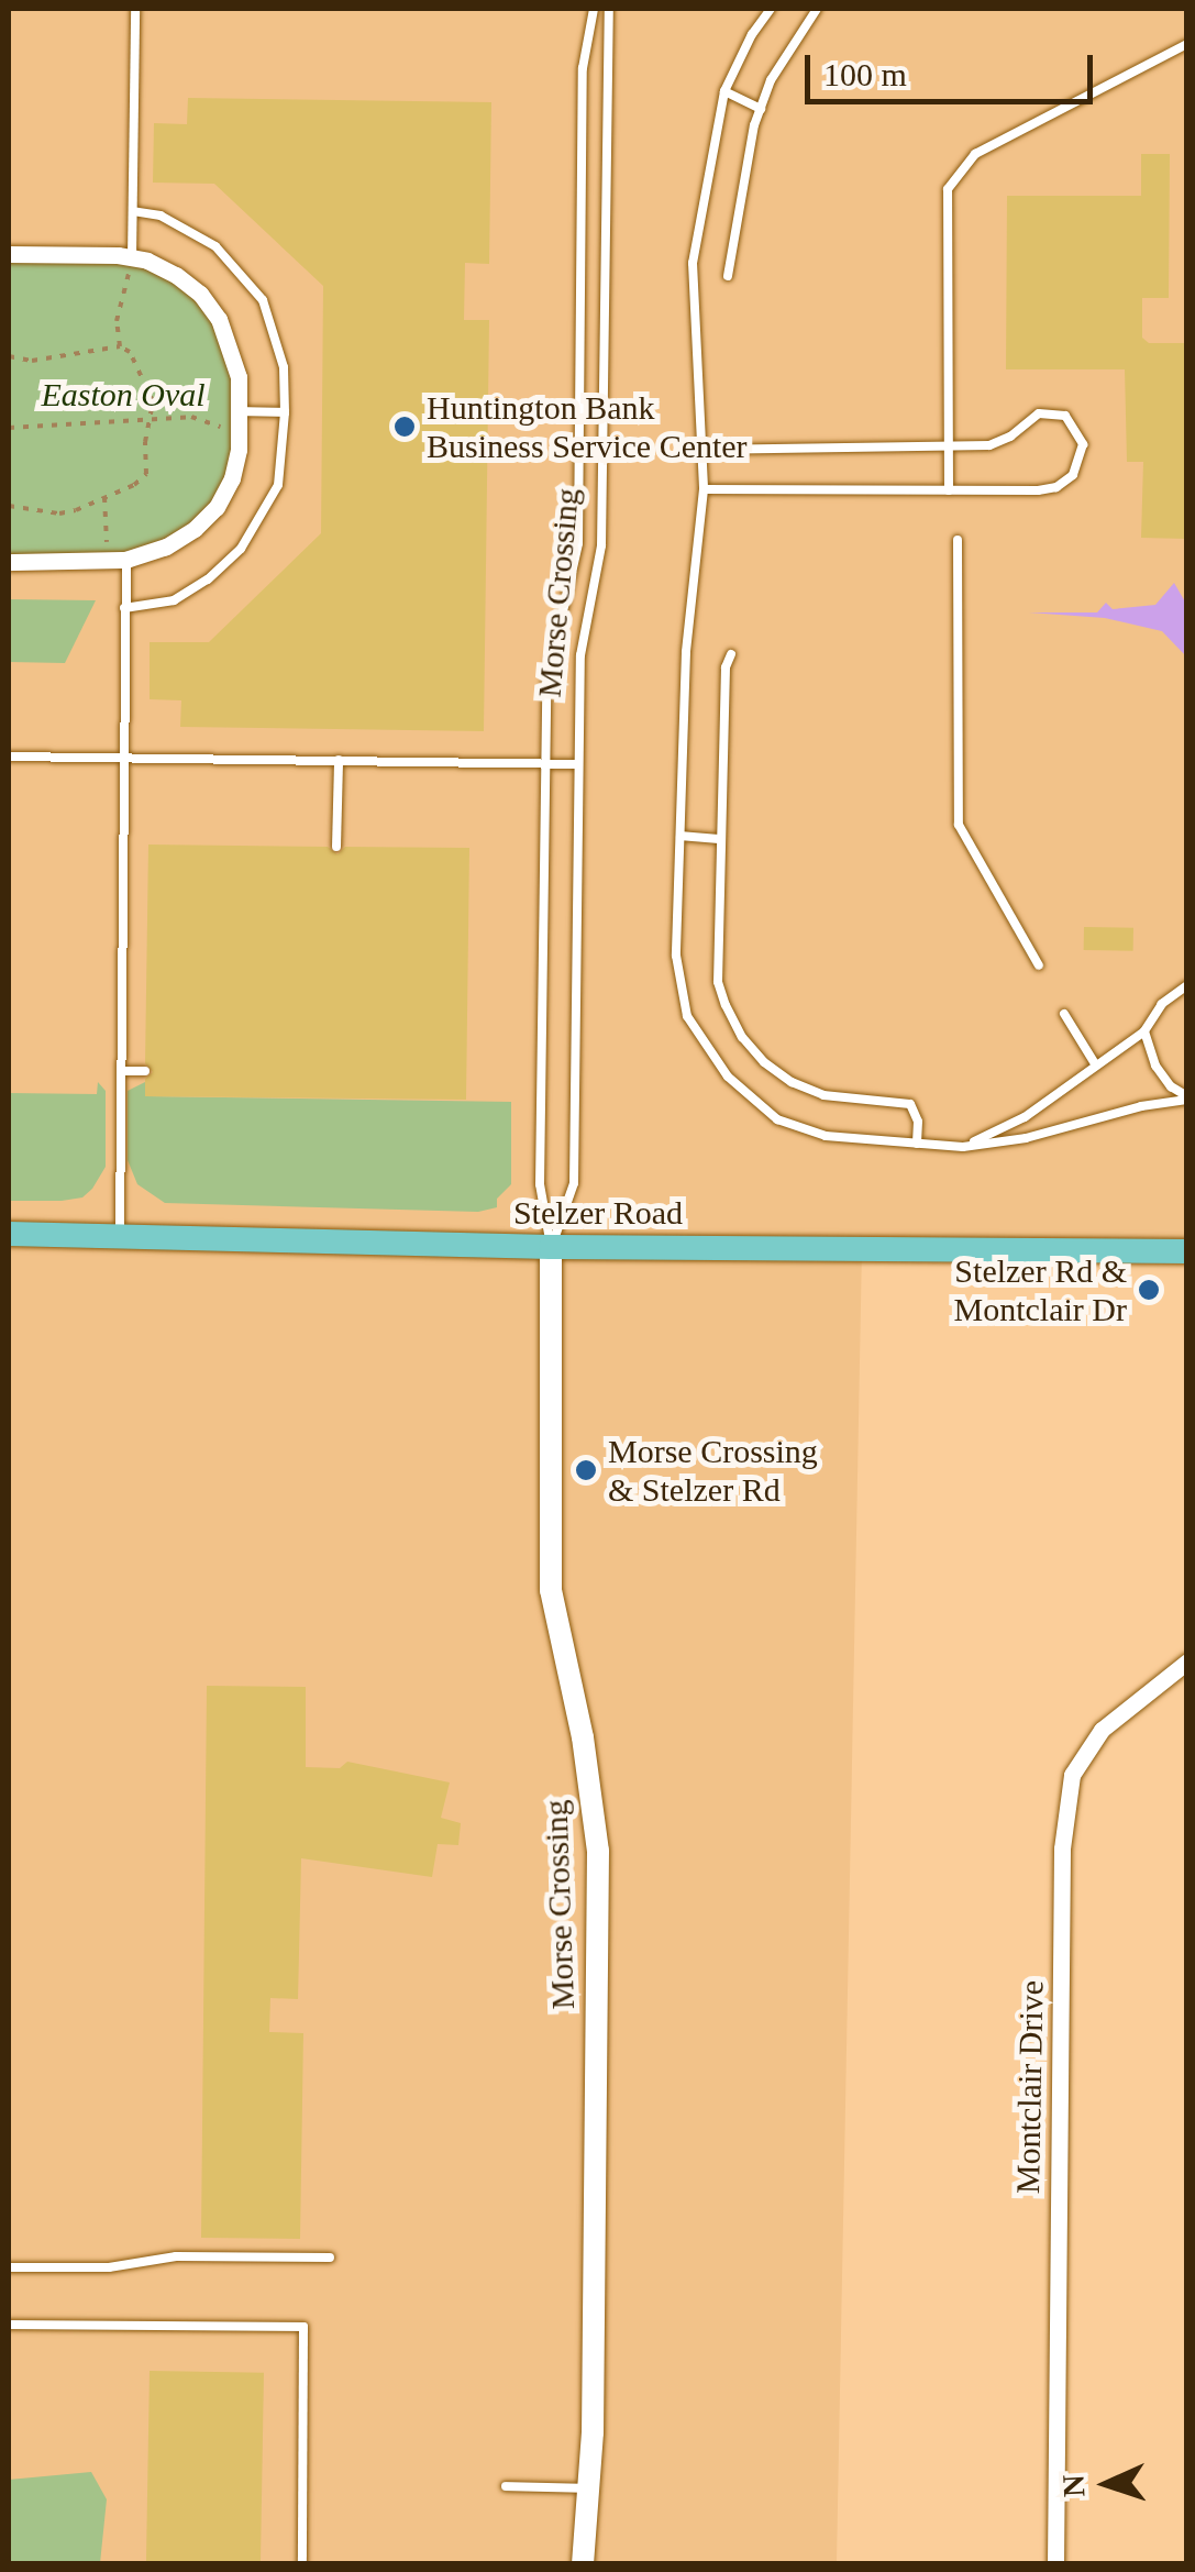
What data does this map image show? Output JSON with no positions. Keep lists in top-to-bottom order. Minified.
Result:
{"streets":{"main road":["Morse Crossing","Stelzer Road"],"street":["Montclair Drive"]},"crossings":[["Morse Crossing","Stelzer Road"]],"parks":["Easton Oval"],"places":["Huntington Bank Business Service Center","Stelzer Rd & Montclair Dr","Morse Crossing & Stelzer Rd"],"scale_bar":"100 m","north":"left"}
